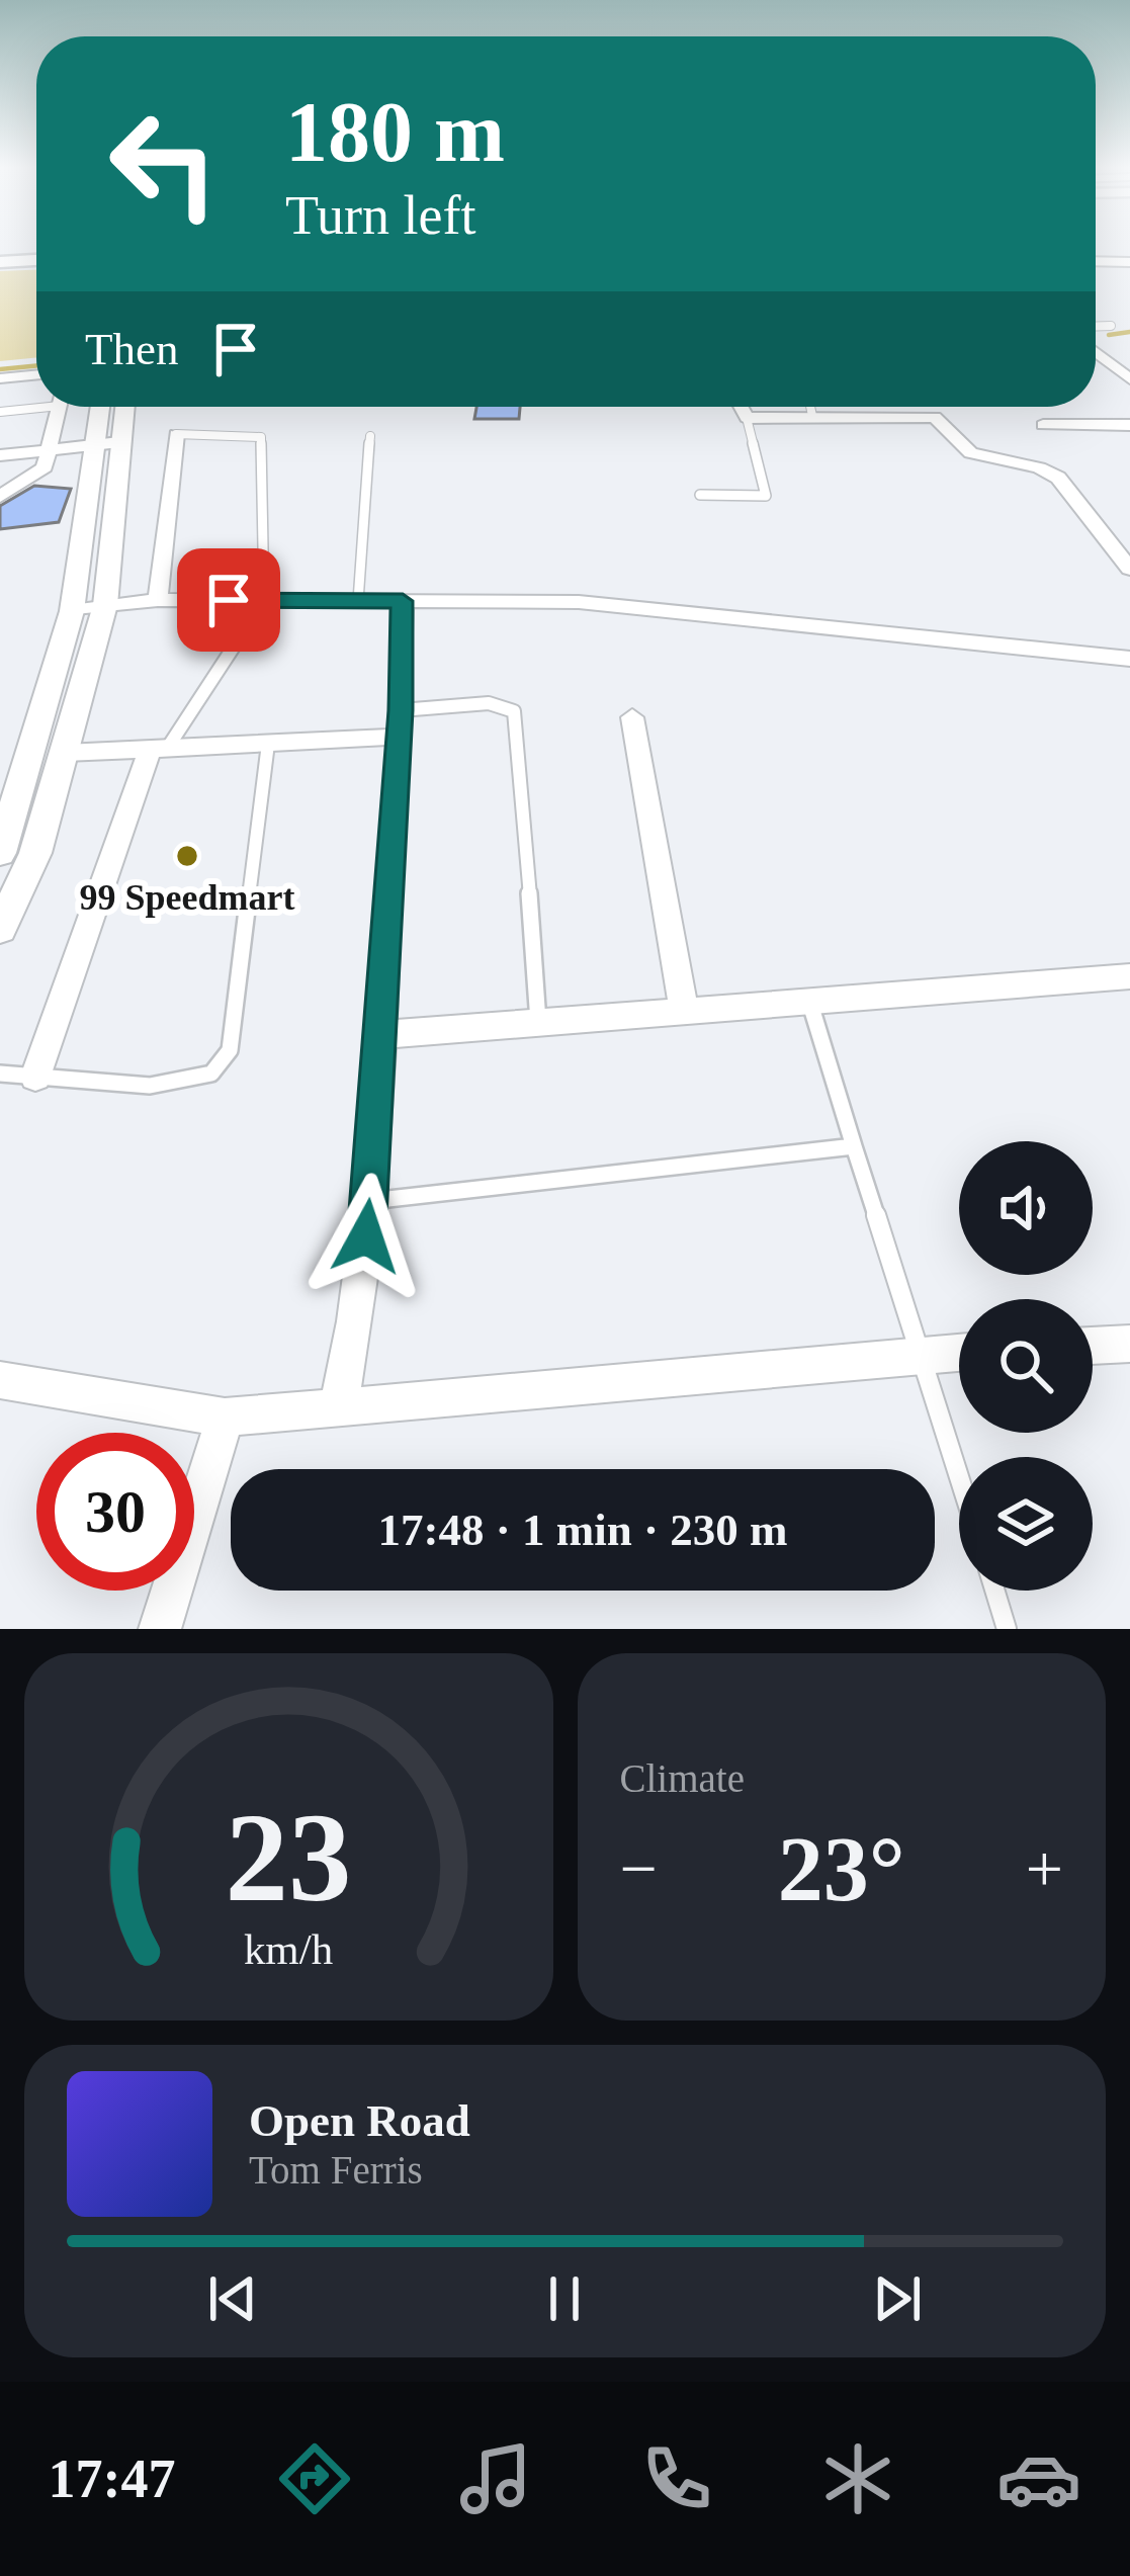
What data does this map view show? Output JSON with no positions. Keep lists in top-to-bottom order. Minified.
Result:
{"places":["99 Speedmart"],"page":{"turn":["180 m","Turn left"],"then":"Then","limit":"30","trip":"17:48 · 1 min · 230 m","tile":"Climate","heat":["−","23°","+"],"song":["Open Road","Tom Ferris"],"tabs":"17:47","gauge":["23","km/h"]}}
